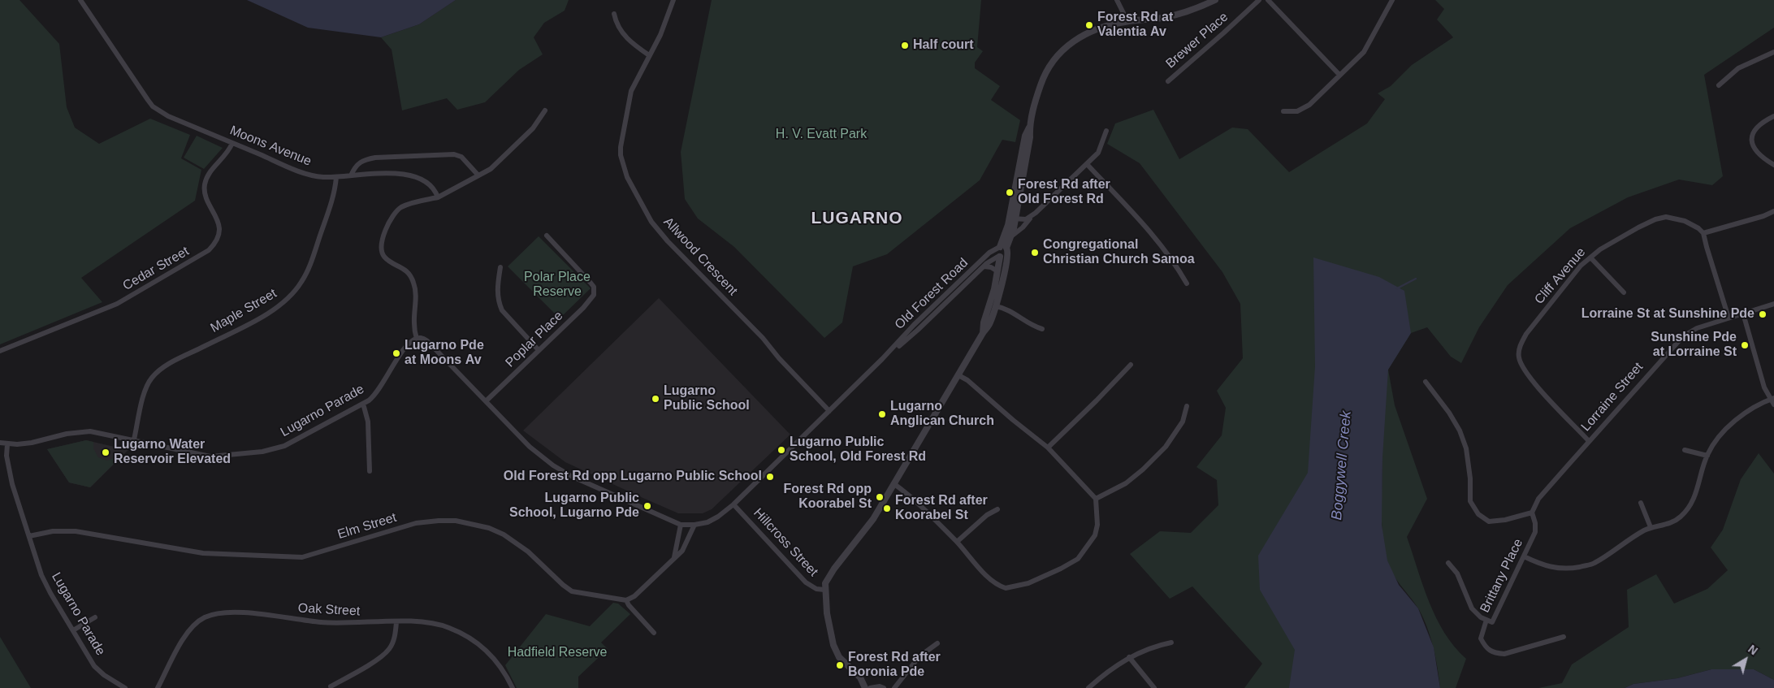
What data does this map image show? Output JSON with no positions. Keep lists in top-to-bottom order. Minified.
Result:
{"streets":{"street":["Brewer Place","Moons Avenue","Allwood Crescent","Cedar Street","Cliff Avenue","Old Forest Road","Maple Street","Poplar Place","Lorraine Street","Lugarno Parade","Elm Street","Hillcross Street","Brittany Place","Oak Street"]},"crossings":[["Moons Avenue","Cedar Street"],["Moons Avenue","Maple Street"],["Allwood Crescent","Old Forest Road"],["Cliff Avenue","Lorraine Street"],["Old Forest Road","Hillcross Street"],["Maple Street","Lugarno Parade"],["Lorraine Street","Brittany Place"],["Lugarno Parade","Elm Street"]],"districts":["LUGARNO"],"water":["Boggywell Creek"],"parks":["H. V. Evatt Park","Polar Place Reserve","Hadfield Reserve"],"places":["Forest Rd at Valentia Av","Half court","Forest Rd after Old Forest Rd","Congregational Christian Church Samoa","Lorraine St at Sunshine Pde","Sunshine Pde at Lorraine St","Lugarno Pde at Moons Av","Lugarno Public School","Lugarno Anglican Church","Lugarno Public School, Old Forest Rd","Lugarno Water Reservoir Elevated","Old Forest Rd opp Lugarno Public School","Forest Rd opp Koorabel St","Lugarno Public School, Lugarno Pde","Forest Rd after Koorabel St","Forest Rd after Boronia Pde"],"north":"top right"}
